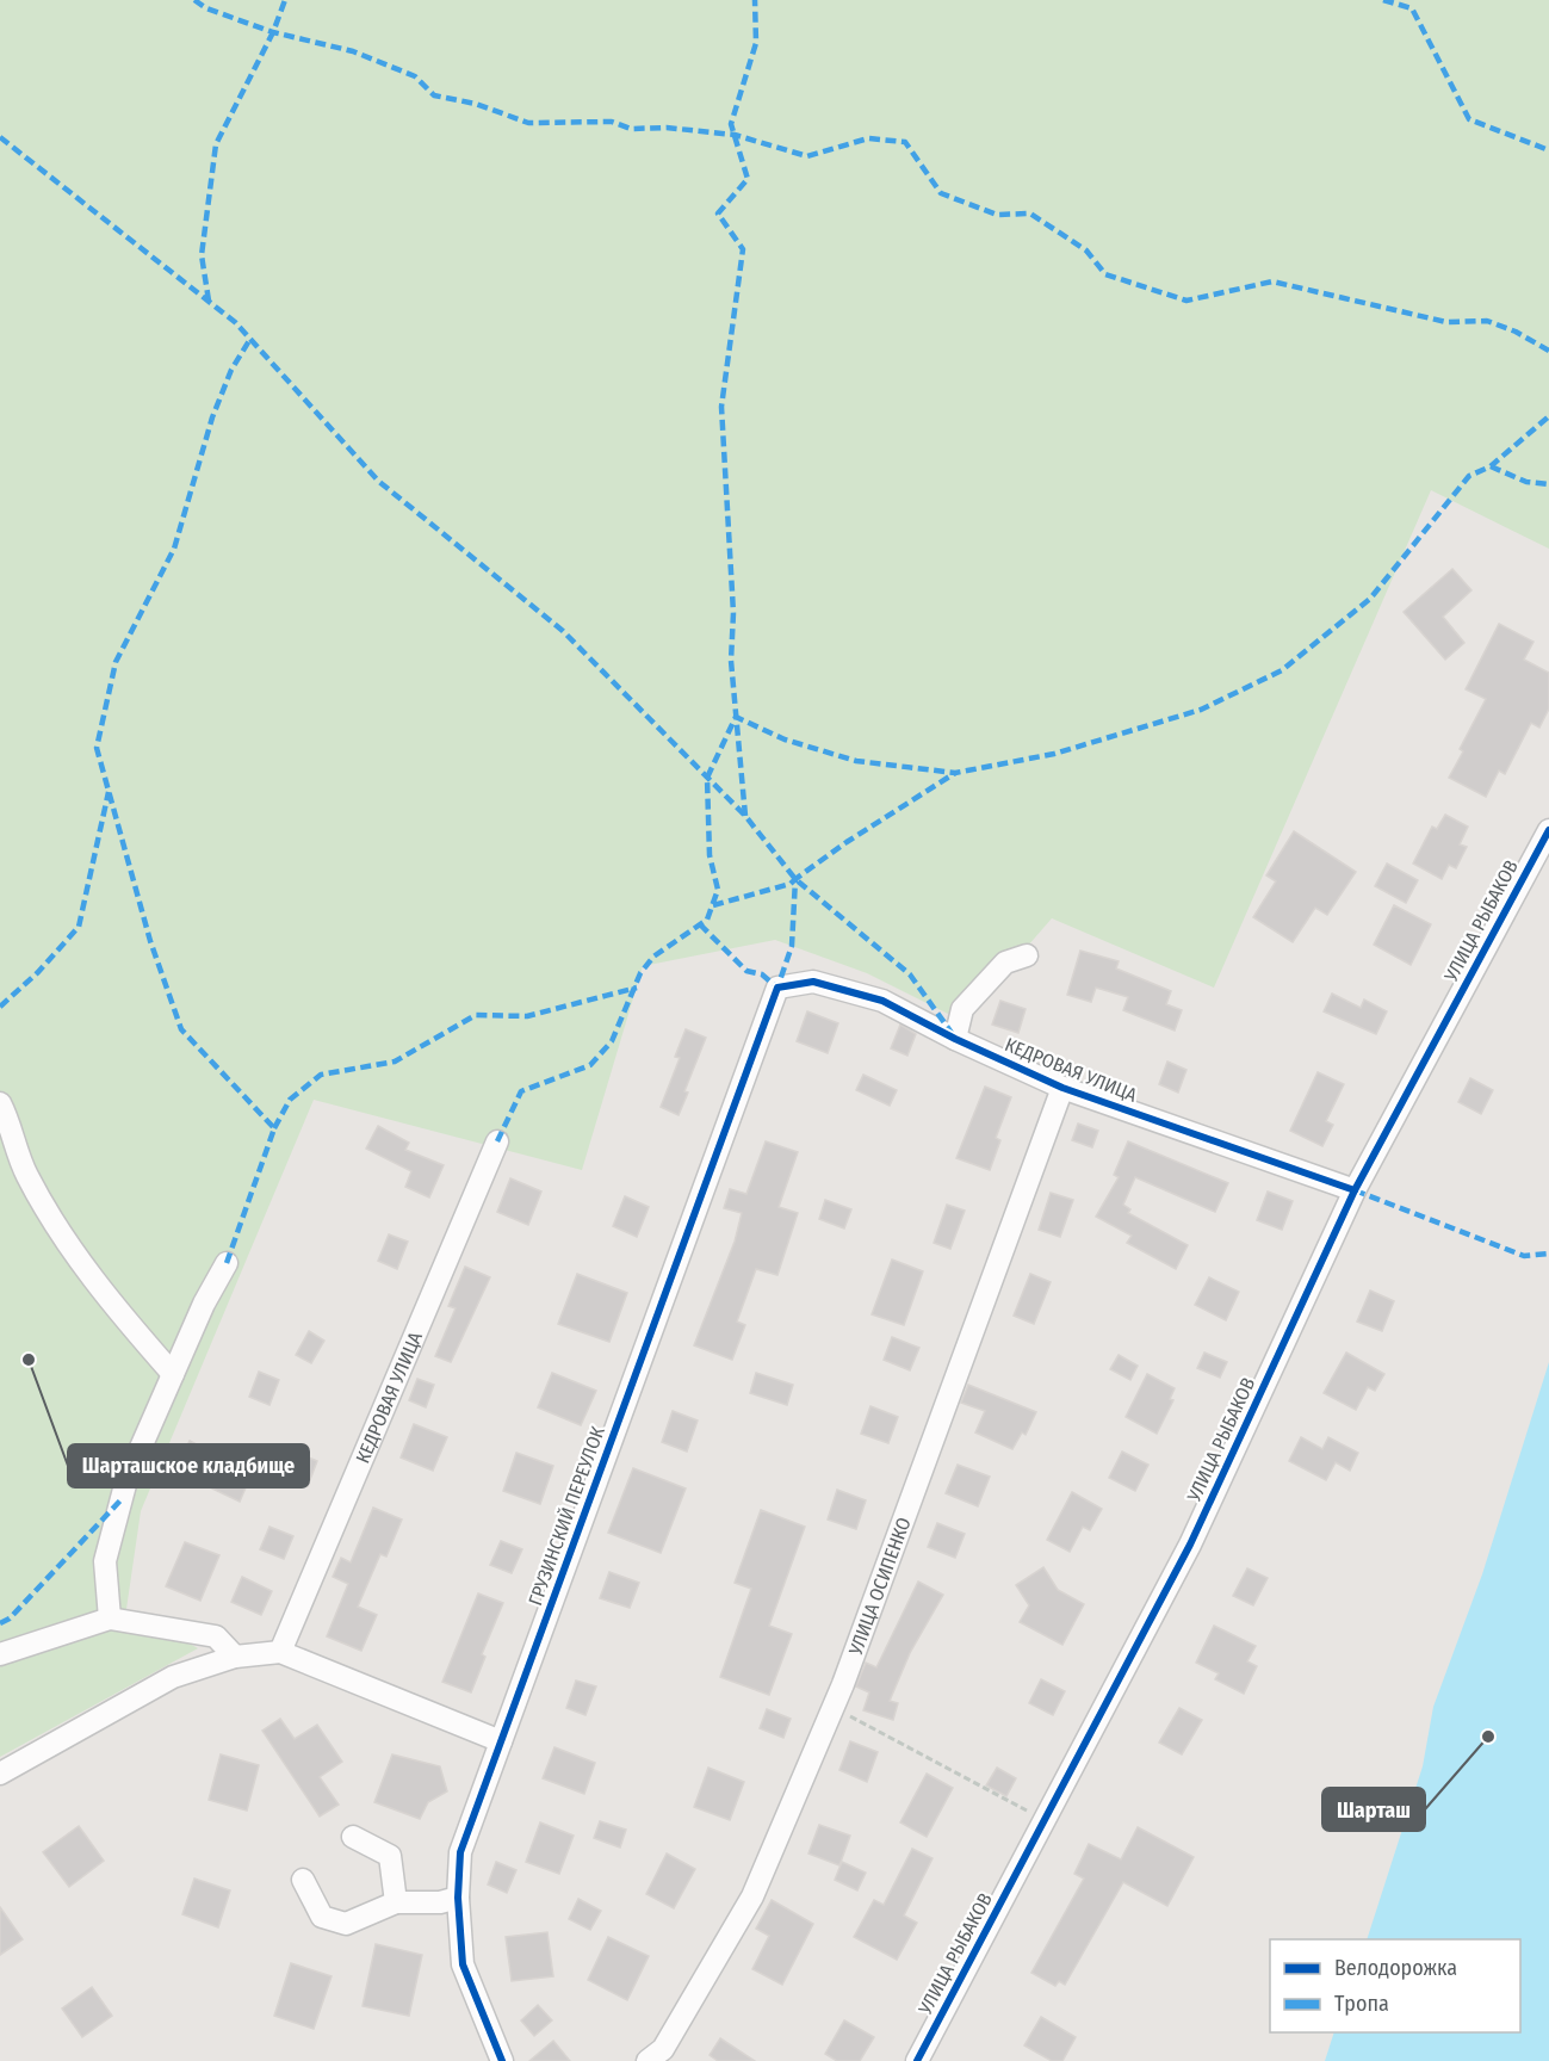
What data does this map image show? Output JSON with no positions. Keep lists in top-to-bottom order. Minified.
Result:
{"streets":{"street":["УЛИЦА РЫБАКОВ","КЕДРОВАЯ УЛИЦА","ГРУЗИНСКИЙ ПЕРЕУЛОК","УЛИЦА ОСИПЕНКО"]},"crossings":[["УЛИЦА РЫБАКОВ","КЕДРОВАЯ УЛИЦА"],["КЕДРОВАЯ УЛИЦА","ГРУЗИНСКИЙ ПЕРЕУЛОК"],["КЕДРОВАЯ УЛИЦА","УЛИЦА ОСИПЕНКО"]],"places":["Шарташское кладбище","Шарташ"],"legend":["Велодорожка","Тропа"]}
